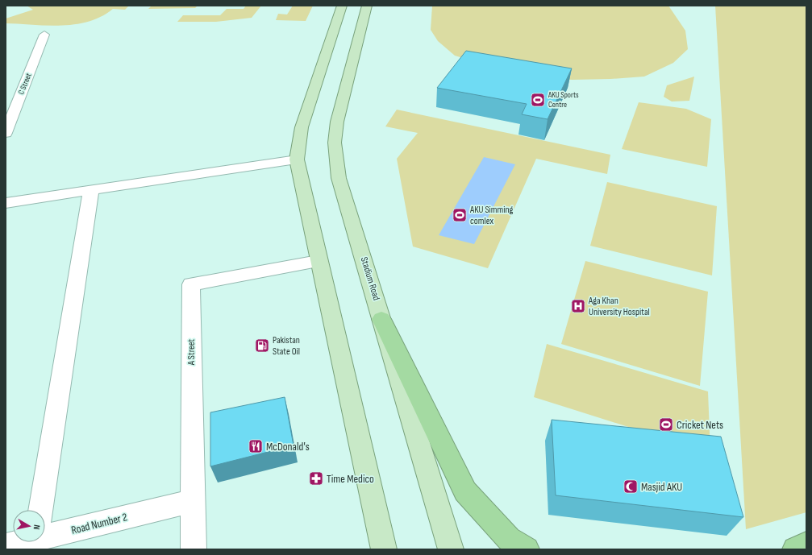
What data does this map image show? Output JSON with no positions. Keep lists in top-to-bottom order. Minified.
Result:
{"streets":{"main road":["Stadium Road"],"street":["C Street","A Street","Road Number 2"]},"crossings":[["A Street","Road Number 2"]],"places":{"sports":["AKU Sports Centre","AKU Simming comlex","Cricket Nets"],"hospital":["Aga Khan University Hospital"],"fuel station":["Pakistan State Oil"],"restaurant":["McDonald's"],"pharmacy":["Time Medico"],"mosque":["Masjid AKU"]},"north":"right"}
